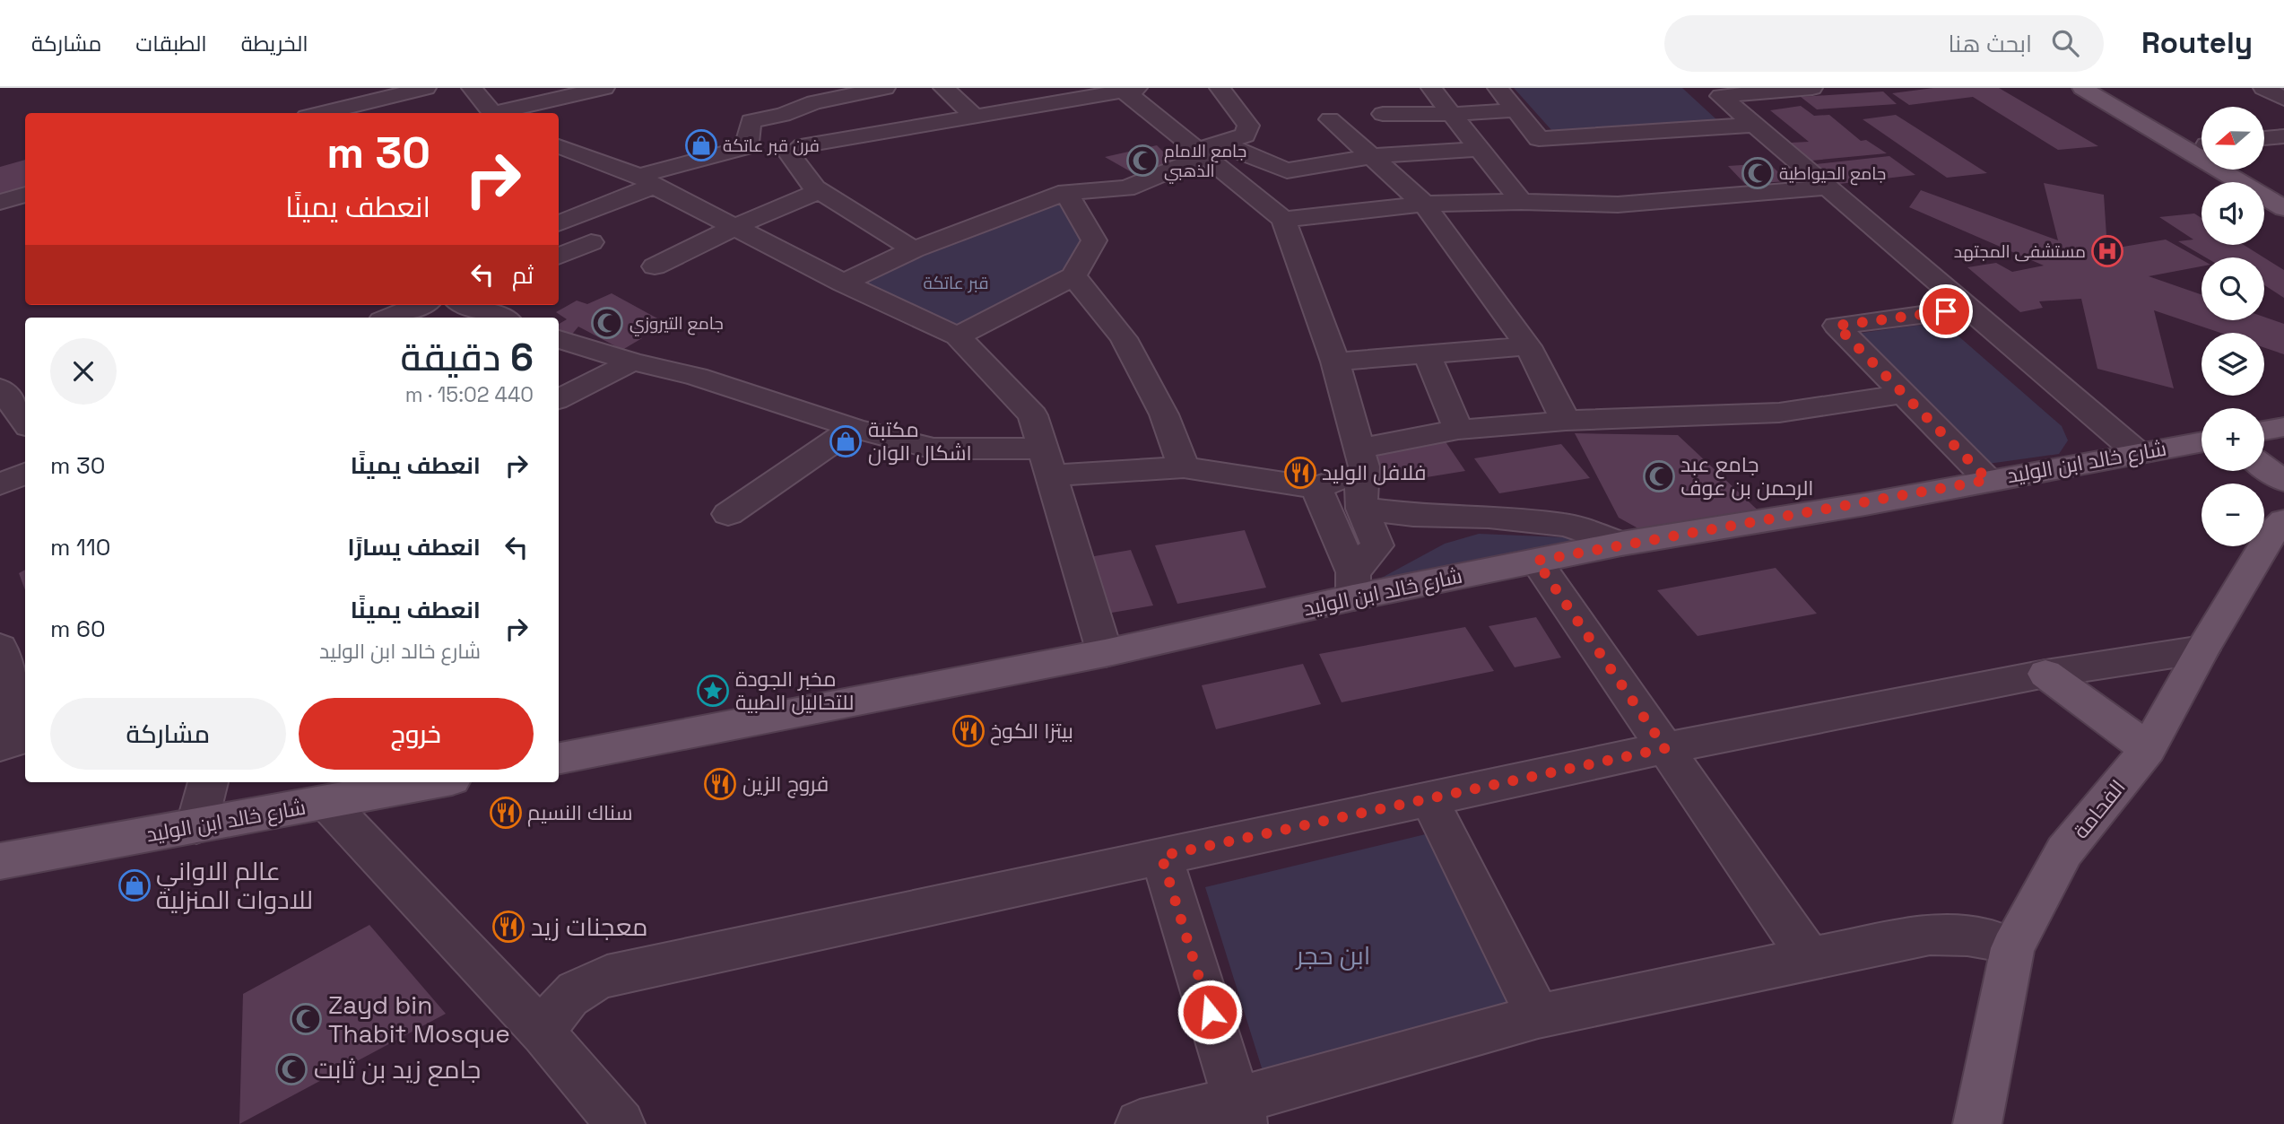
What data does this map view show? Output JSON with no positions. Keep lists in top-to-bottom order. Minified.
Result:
{"streets":{"main road":["شارع خالد ابن الوليد","الفحامة"]},"parks":["قبر عاتكة","ابن حجر"],"places":{"shop":["فرن قبر عاتكة","مكتبة اشكال الوان","عالم الاواني للادوات المنزلية"],"mosque":["جامع الامام الذهبي","جامع الحيواطية","جامع التيروزي","جامع عبد الرحمن بن عوف","Zayd bin Thabit Mosque","جامع زيد بن ثابت"],"hospital":["مستشفى المجتهد"],"restaurant":["فلافل الوليد","بيتزا الكوخ","فروج الزين","سناك النسيم","معجنات زيد"],"place":["مخبر الجودة للتحاليل الطبية"]},"north":"left","page":{"header":"Routely","search":"ابحث هنا","nav":["الخريطة","الطبقات","مشاركة"],"map_buttons":["+","−"],"turn":["30 m","انعطف يمينًا"],"then":"ثم","heading":["6 دقيقة","440 m · 15:02"],"list":[{"name":"انعطف يمينًا","value":"30 m"},{"name":"انعطف يسارًا","value":"110 m"},{"name":"انعطف يمينًا","note":"شارع خالد ابن الوليد","value":"60 m"}],"buttons":["خروج","مشاركة"]}}
